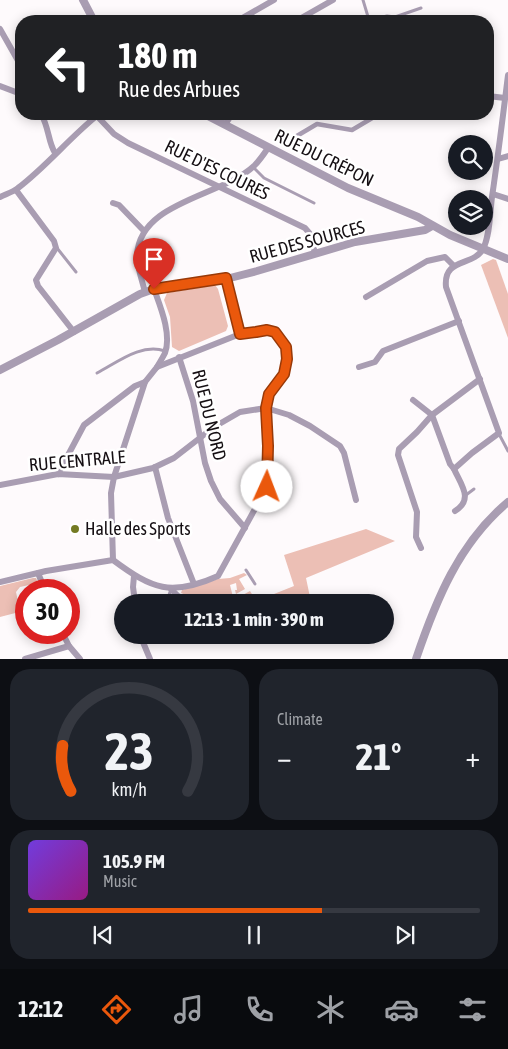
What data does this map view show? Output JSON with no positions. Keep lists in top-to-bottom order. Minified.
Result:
{"streets":{"street":["RUE DU CRÉPON","RUE D'ES COURES","RUE DES SOURCES","RUE DU NORD","RUE CENTRALE"]},"crossings":[["RUE DU CRÉPON","RUE DES SOURCES"],["RUE D'ES COURES","RUE DES SOURCES"],["RUE DU NORD","RUE CENTRALE"]],"places":["Halle des Sports"],"page":{"turn":["180 m","Rue des Arbues"],"limit":"30","trip":"12:13 · 1 min · 390 m","tile":"Climate","heat":["−","21°","+"],"song":["105.9 FM","Music"],"tabs":"12:12","gauge":["23","km/h"]}}
